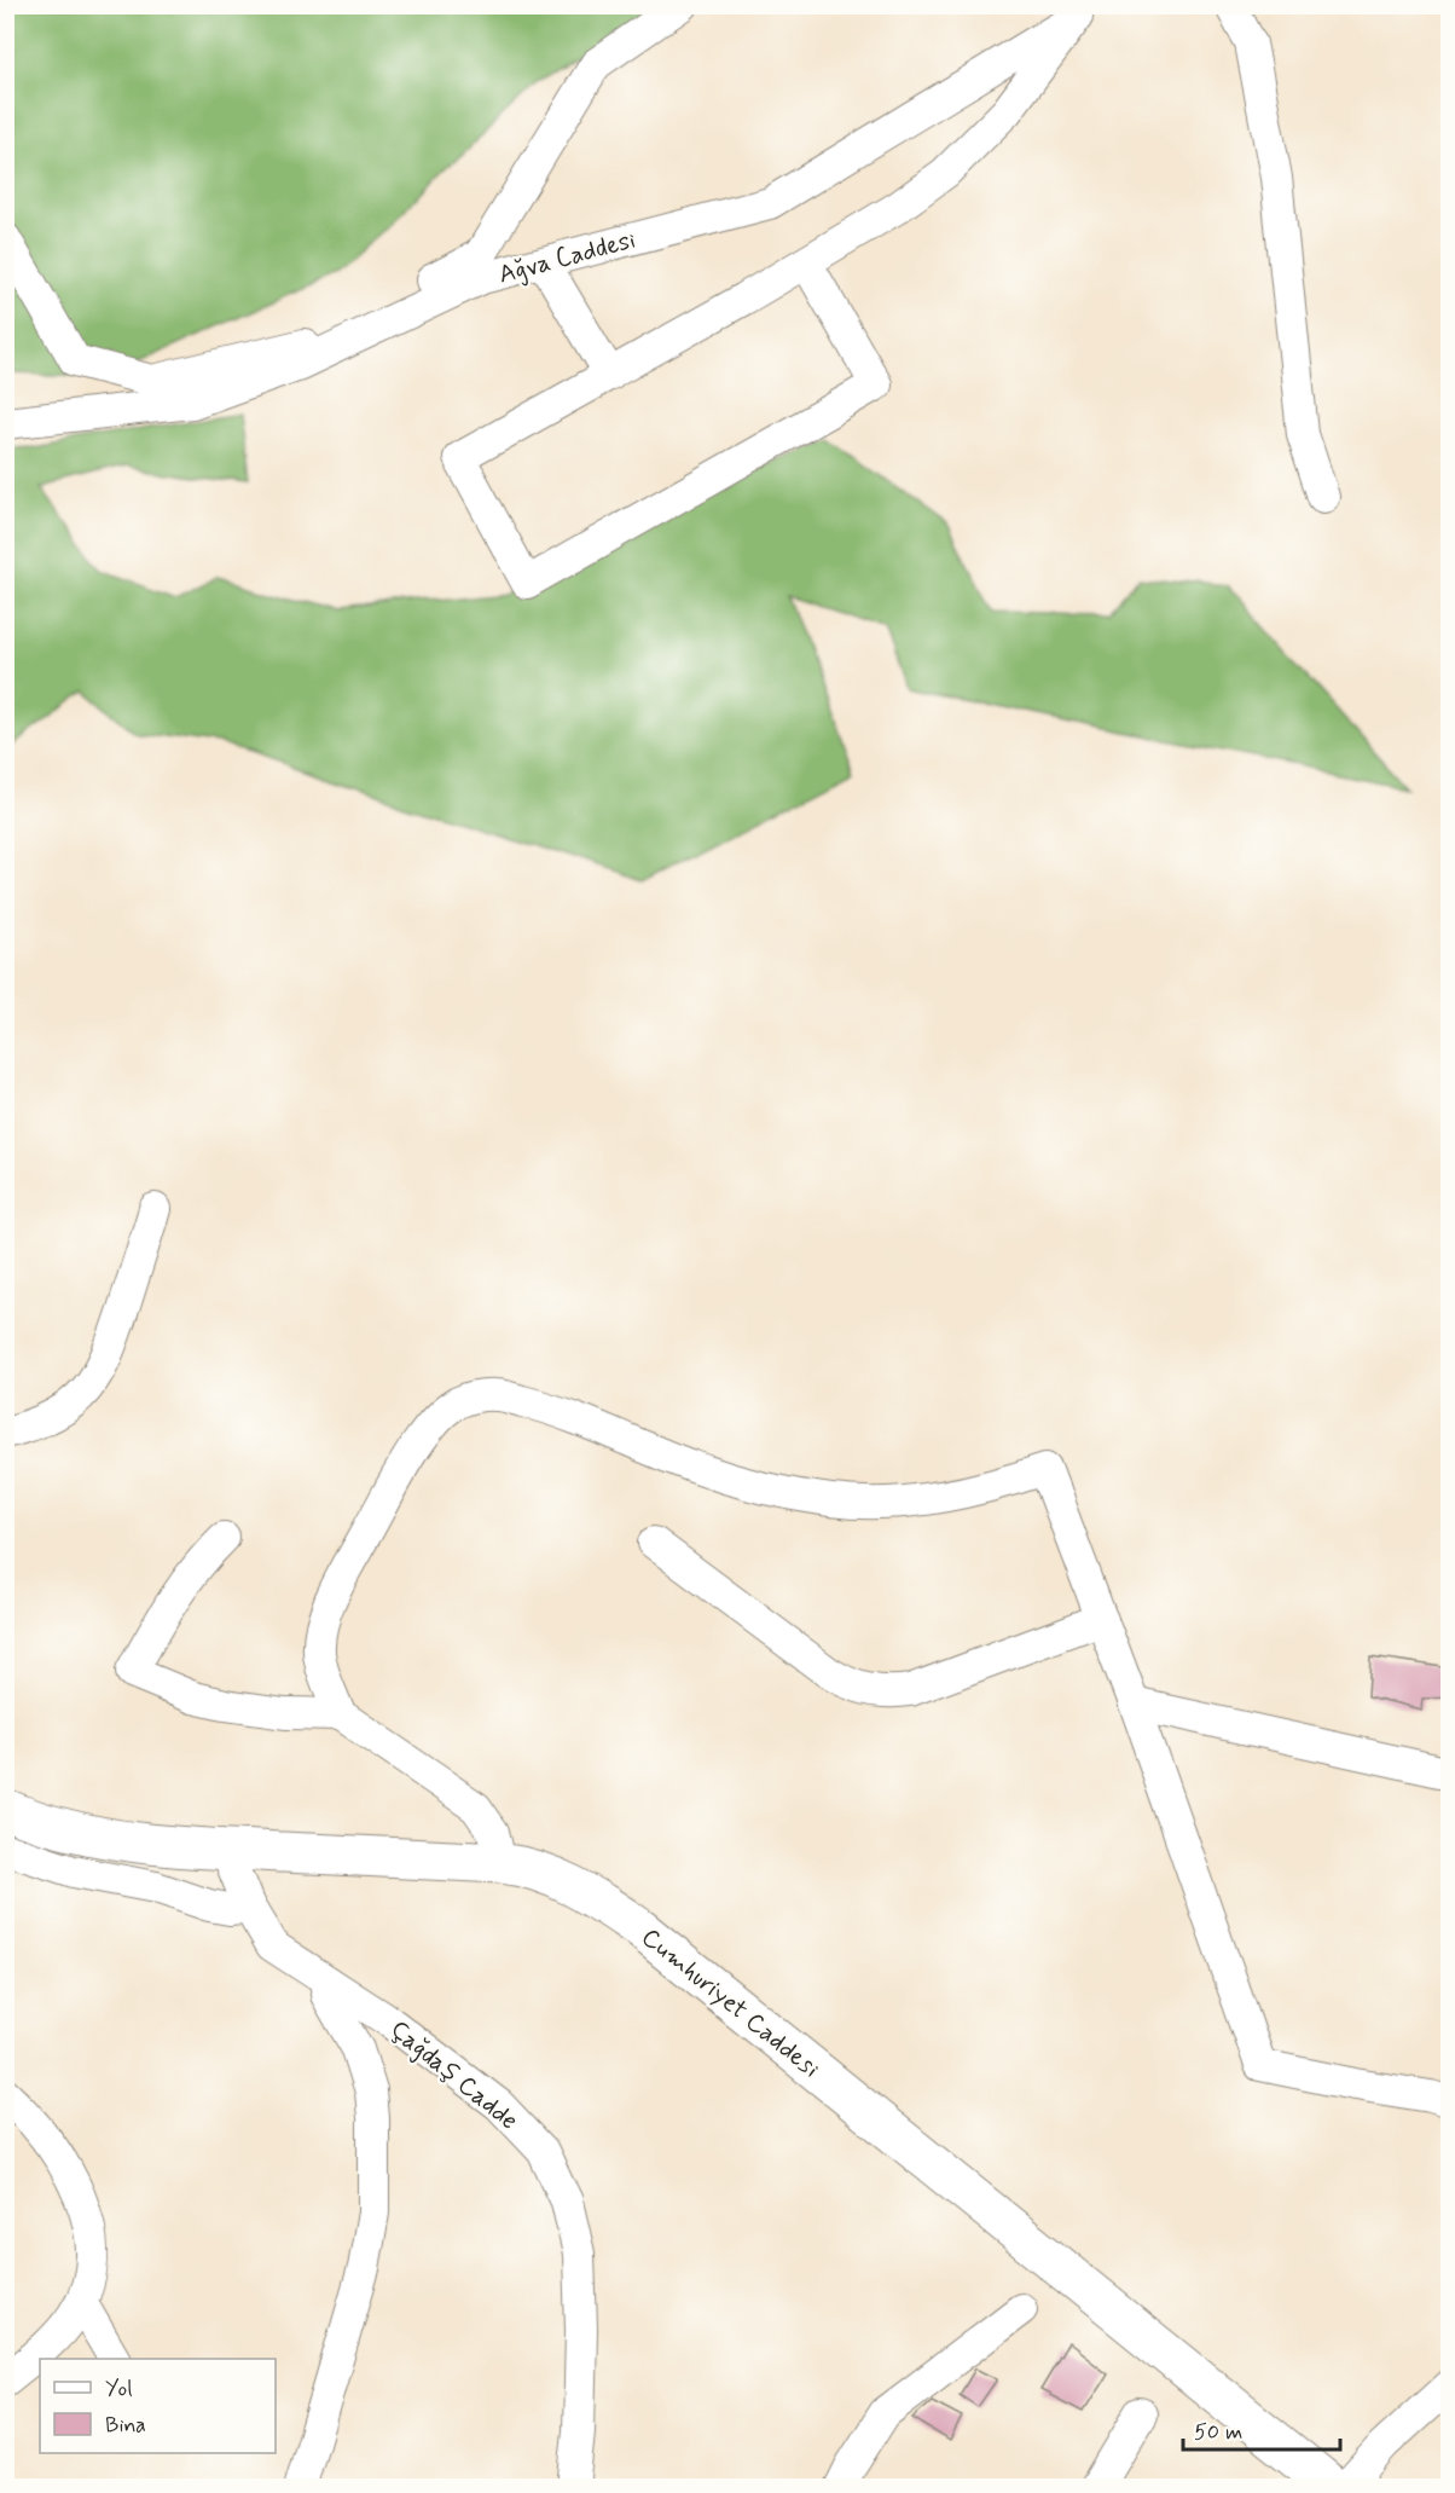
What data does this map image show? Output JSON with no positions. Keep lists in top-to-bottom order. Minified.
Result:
{"streets":{"main road":["Cumhuriyet Caddesi"],"street":["Ağva Caddesi","Çağdaş Cadde"]},"crossings":[["Cumhuriyet Caddesi","Çağdaş Cadde"]],"legend":["Yol","Bina"],"scale_bar":"50 m"}
